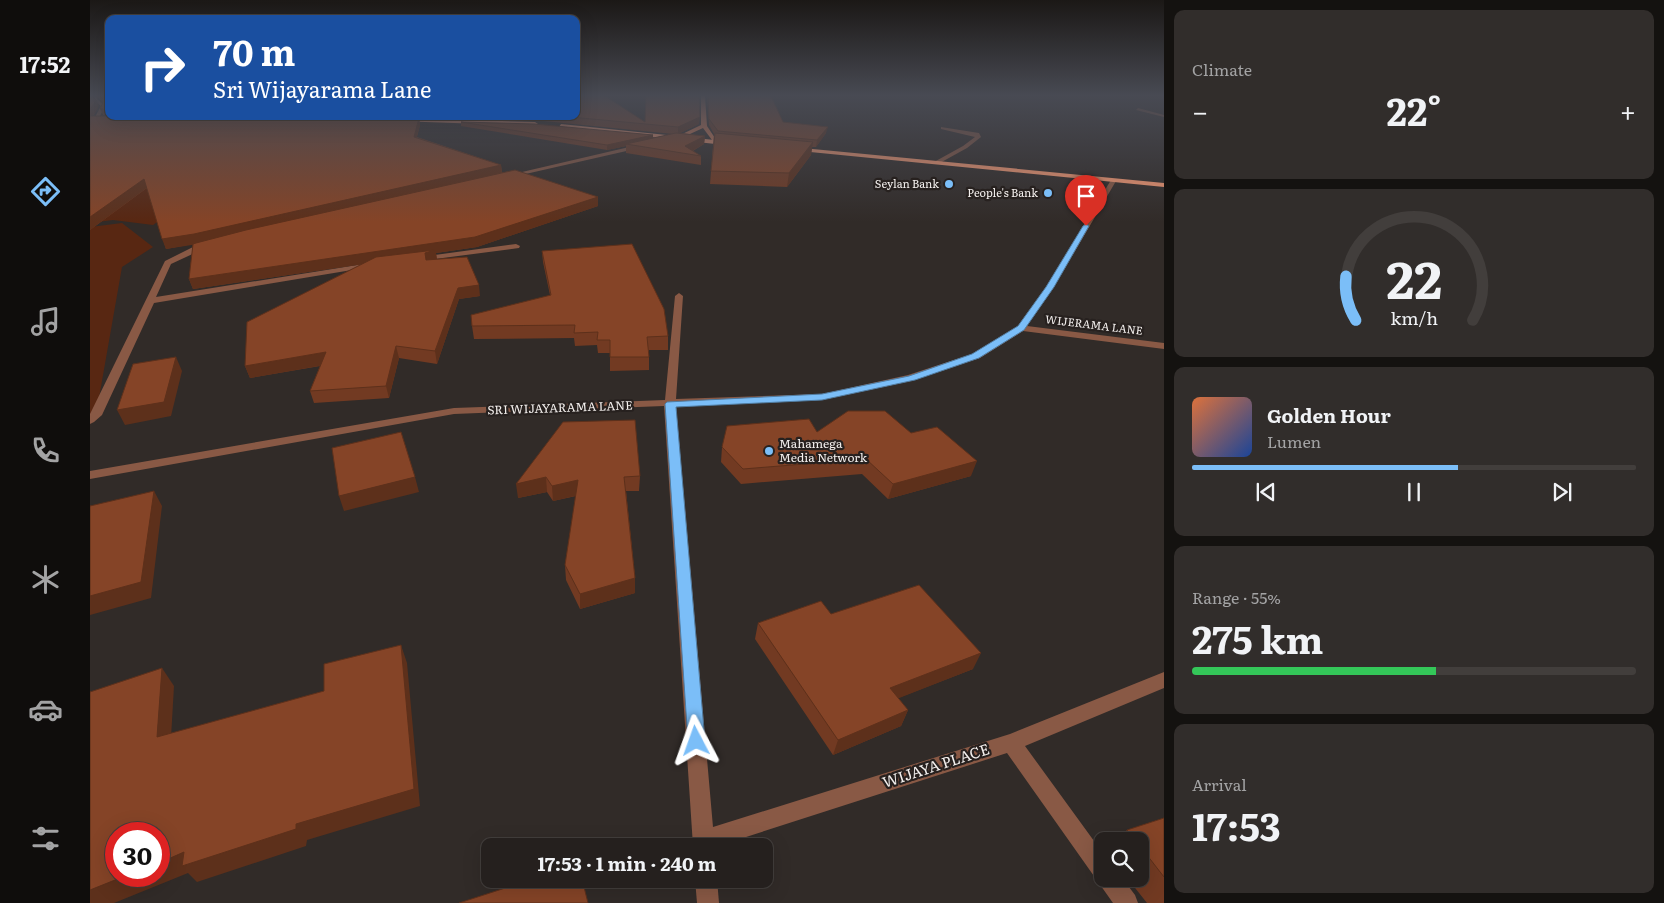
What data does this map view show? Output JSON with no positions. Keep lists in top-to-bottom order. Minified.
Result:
{"streets":{"street":["WIJERAMA LANE","SRI WIJAYARAMA LANE","WIJAYA PLACE"]},"crossings":[["WIJERAMA LANE","SRI WIJAYARAMA LANE"]],"places":["Seylan Bank","People's Bank","Mahamega Media Network"],"page":{"tabs":"17:52","tile":["Climate",["Range · 55%","275 km"],["Arrival","17:53"]],"turn":["70 m","Sri Wijayarama Lane"],"heat":["−","22°","+"],"song":["Golden Hour","Lumen"],"limit":"30","trip":"17:53 · 1 min · 240 m","gauge":["22","km/h"]}}
